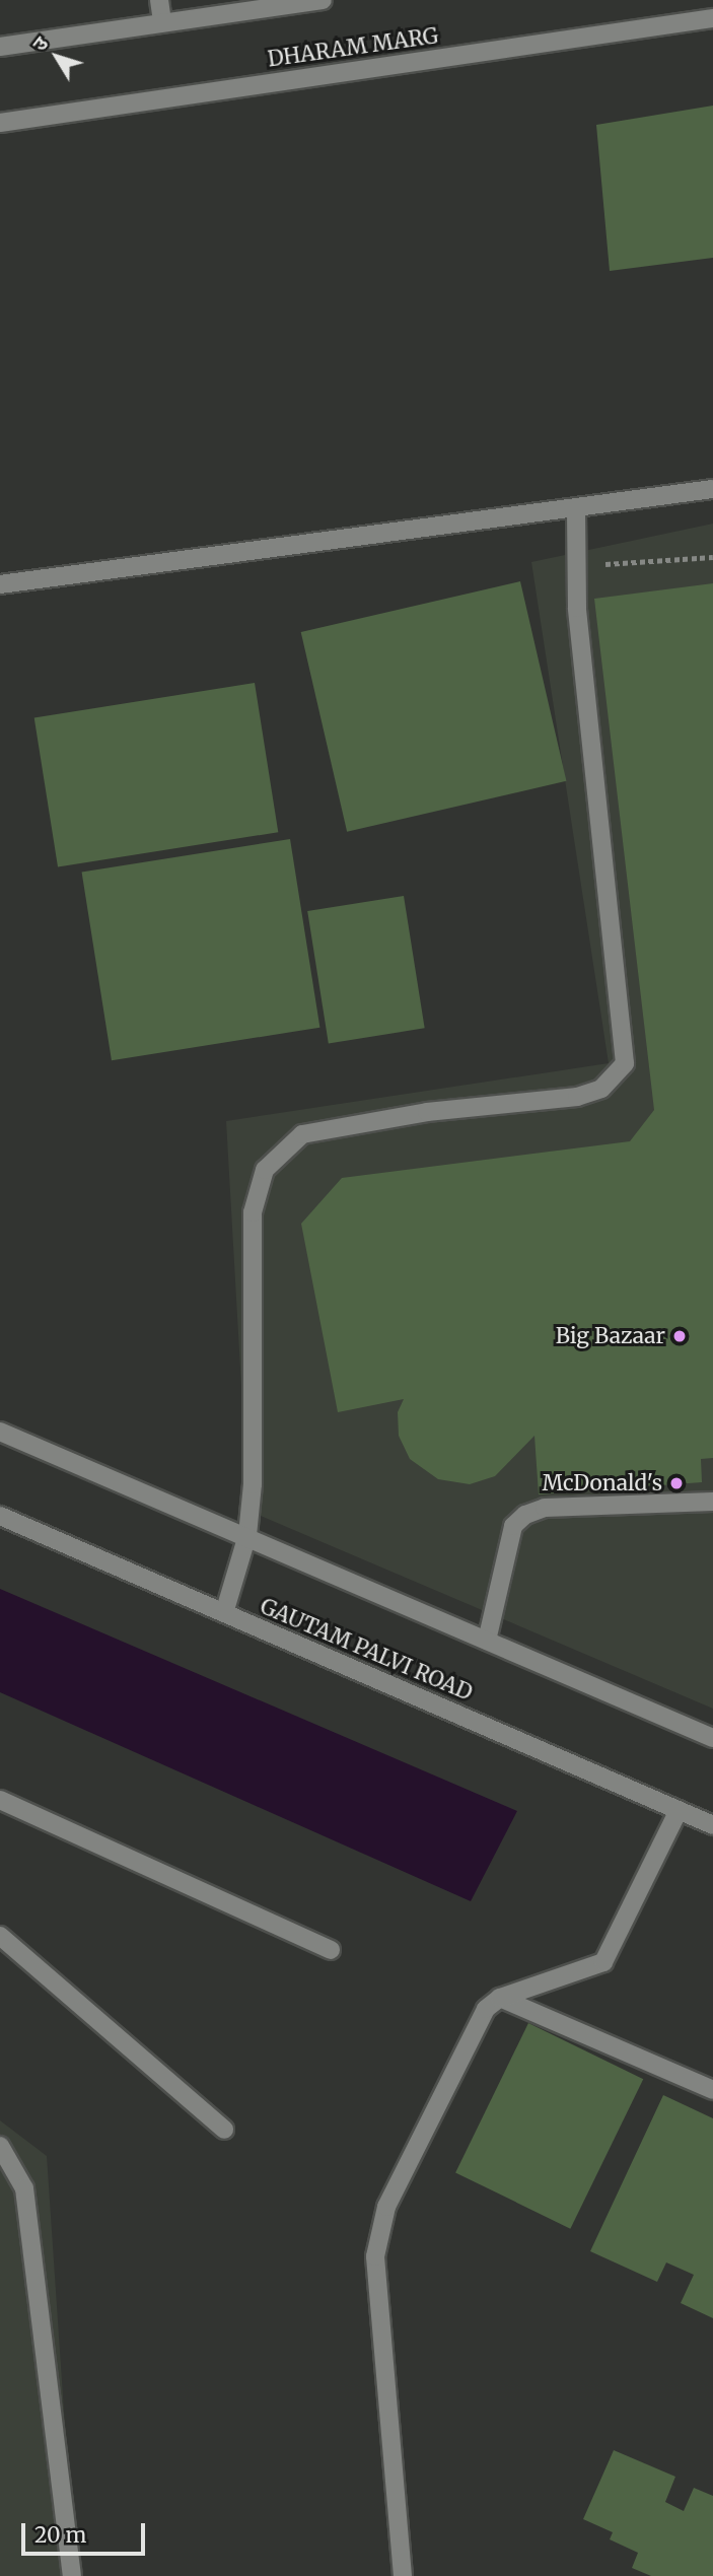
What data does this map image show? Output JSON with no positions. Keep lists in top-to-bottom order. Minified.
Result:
{"streets":{"street":["DHARAM MARG","GAUTAM PALVI ROAD"]},"places":["Big Bazaar","McDonald's"],"scale_bar":"20 m","north":"top left"}
